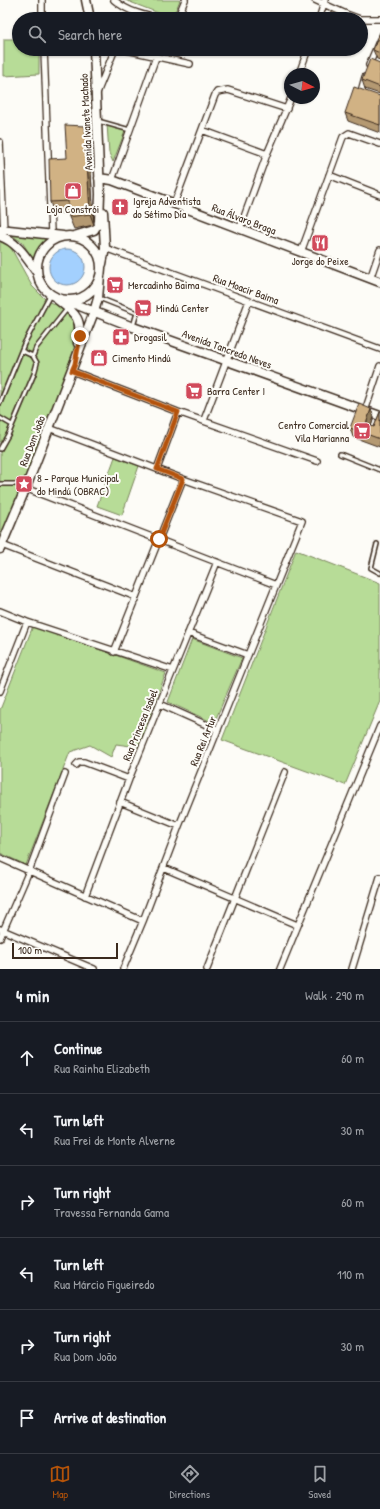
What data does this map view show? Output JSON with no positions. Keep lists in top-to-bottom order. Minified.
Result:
{"streets":{"main road":["Avenida Ivanete Machado","Rua Álvaro Braga","Avenida Tancredo Neves","Rua Dom João"],"street":["Rua Moacir Baima","Rua Princesa Isabel","Rua Rei Artur"]},"crossings":[["Avenida Ivanete Machado","Rua Álvaro Braga"],["Avenida Ivanete Machado","Rua Moacir Baima"],["Avenida Ivanete Machado","Avenida Tancredo Neves"],["Avenida Ivanete Machado","Rua Dom João"],["Avenida Tancredo Neves","Rua Dom João"]],"places":{"shop":["Loja Constrói","Cimento Mindú"],"church":["Igreja Adventista do Sétimo Dia"],"restaurant":["Jorge do Peixe"],"supermarket":["Mercadinho Baima","Mindú Center","Barra Center I","Centro Comercial Vila Marianna"],"pharmacy":["Drogasil"],"place":["8 - Parque Municipal do Mindú (OBRAC)"]},"scale_bar":"100 m","north":"right","page":{"search":"Search here","scale":"100 m","heading":["4 min","Walk · 290 m"],"list":[["Continue","Rua Rainha Elizabeth","60 m"],["Turn left","Rua Frei de Monte Alverne","30 m"],["Turn right","Travessa Fernanda Gama","60 m"],["Turn left","Rua Márcio Figueiredo","110 m"],["Turn right","Rua Dom João","30 m"],"Arrive at destination"],"nav":["Map","Directions","Saved"]}}
